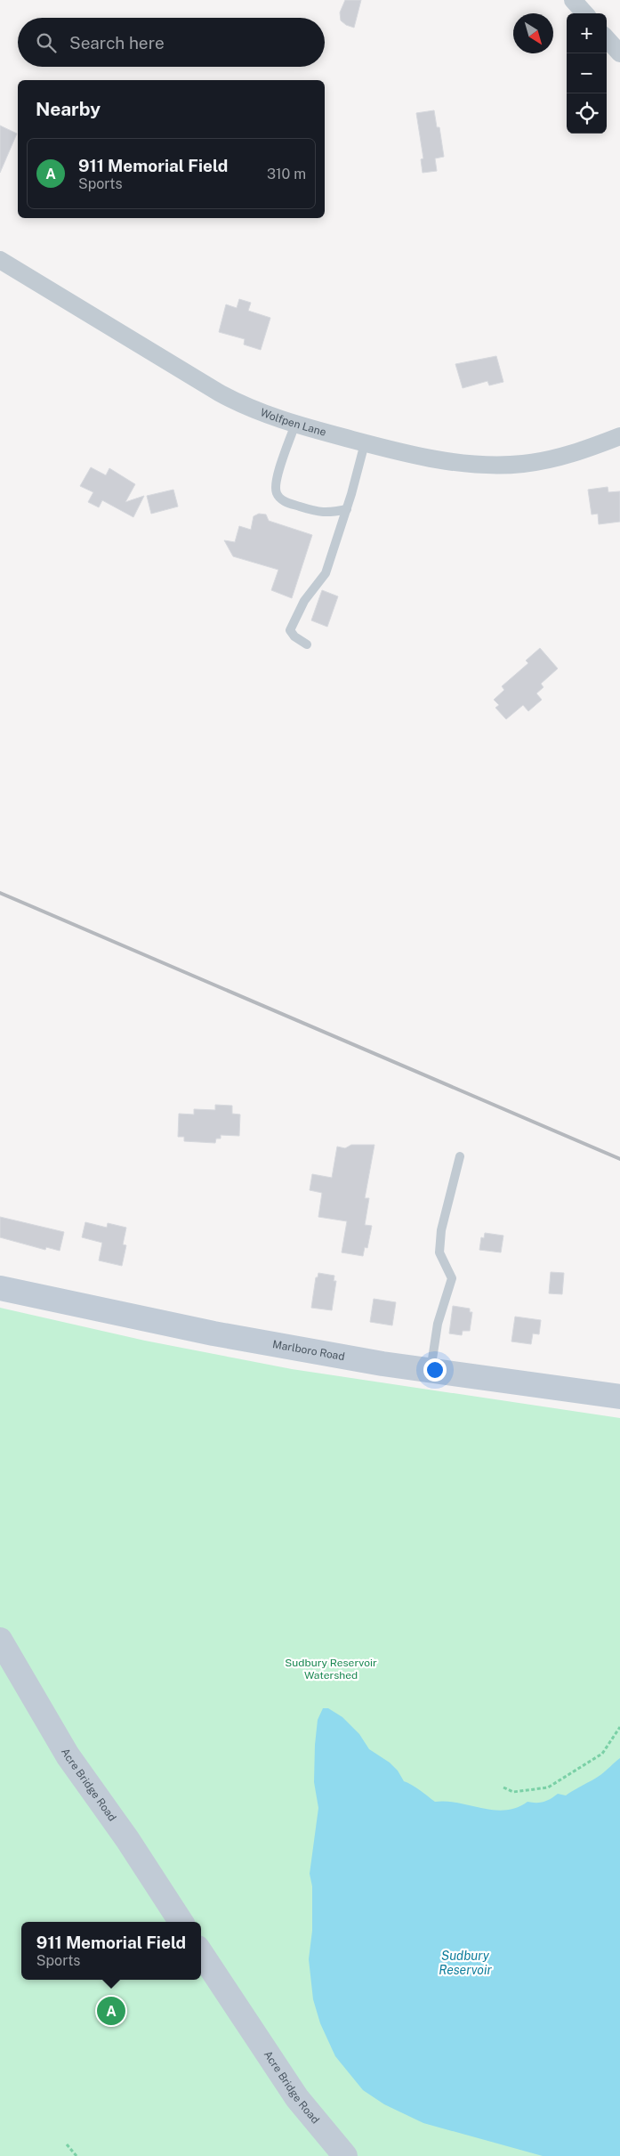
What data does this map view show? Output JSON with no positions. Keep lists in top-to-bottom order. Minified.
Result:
{"streets":{"main road":["Marlboro Road","Acre Bridge Road"],"street":["Wolfpen Lane"]},"water":["Sudbury Reservoir"],"parks":["Sudbury Reservoir Watershed"],"north":"bottom right","page":{"map_buttons":["+","−"],"search":"Search here","heading":"Nearby","list":[{"mark":"A","name":"911 Memorial Field","note":"Sports","value":"310 m"}],"popup":["911 Memorial Field","Sports"],"pins":"A"}}
